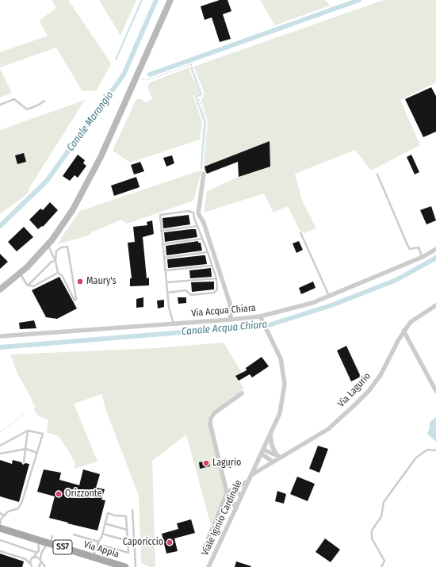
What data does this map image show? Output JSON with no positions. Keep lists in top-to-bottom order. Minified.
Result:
{"streets":{"main road":["SS7","Via Appia"],"street":["Via Acqua Chiara","Via Lagurio","Viale Iginio Cardinale"]},"crossings":[["Via Acqua Chiara","Viale Iginio Cardinale"],["Via Lagurio","Viale Iginio Cardinale"]],"water":["Canale Marangio","Canale Acqua Chiara"],"places":["Maury's","Lagurio","Orizzonte","Caporiccio"]}
